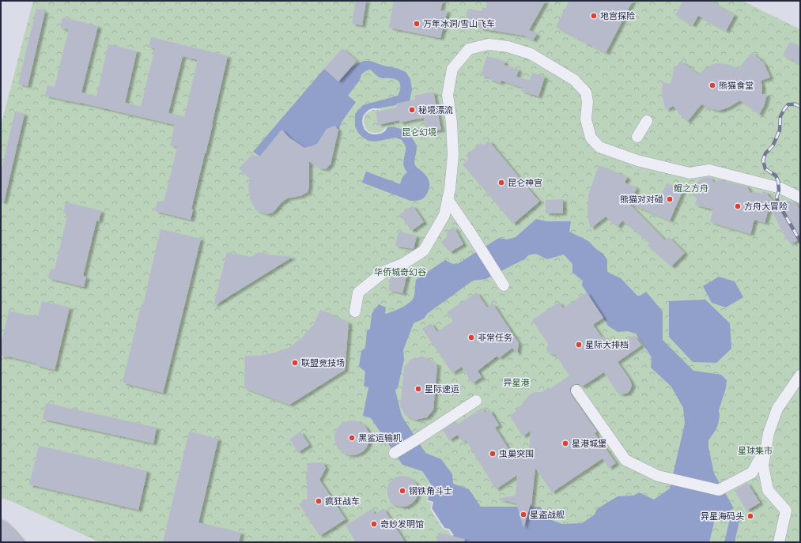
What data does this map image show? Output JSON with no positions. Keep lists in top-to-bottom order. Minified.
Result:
{"parks":["昆仑幻境","鲲之方舟","华侨城奇幻谷","异星港","星球集市"],"places":["地宫探险","万年冰洞/雪山飞车","熊猫食堂","秘境漂流","昆仑神宫","熊猫对对碰","方舟大冒险","非常任务","星际大排档","联盟竞技场","星际速运","黑鲨运输机","星港城堡","虫巢突围","钢铁角斗士","疯狂战车","星盗战舰","异星海码头","奇妙发明馆"]}
